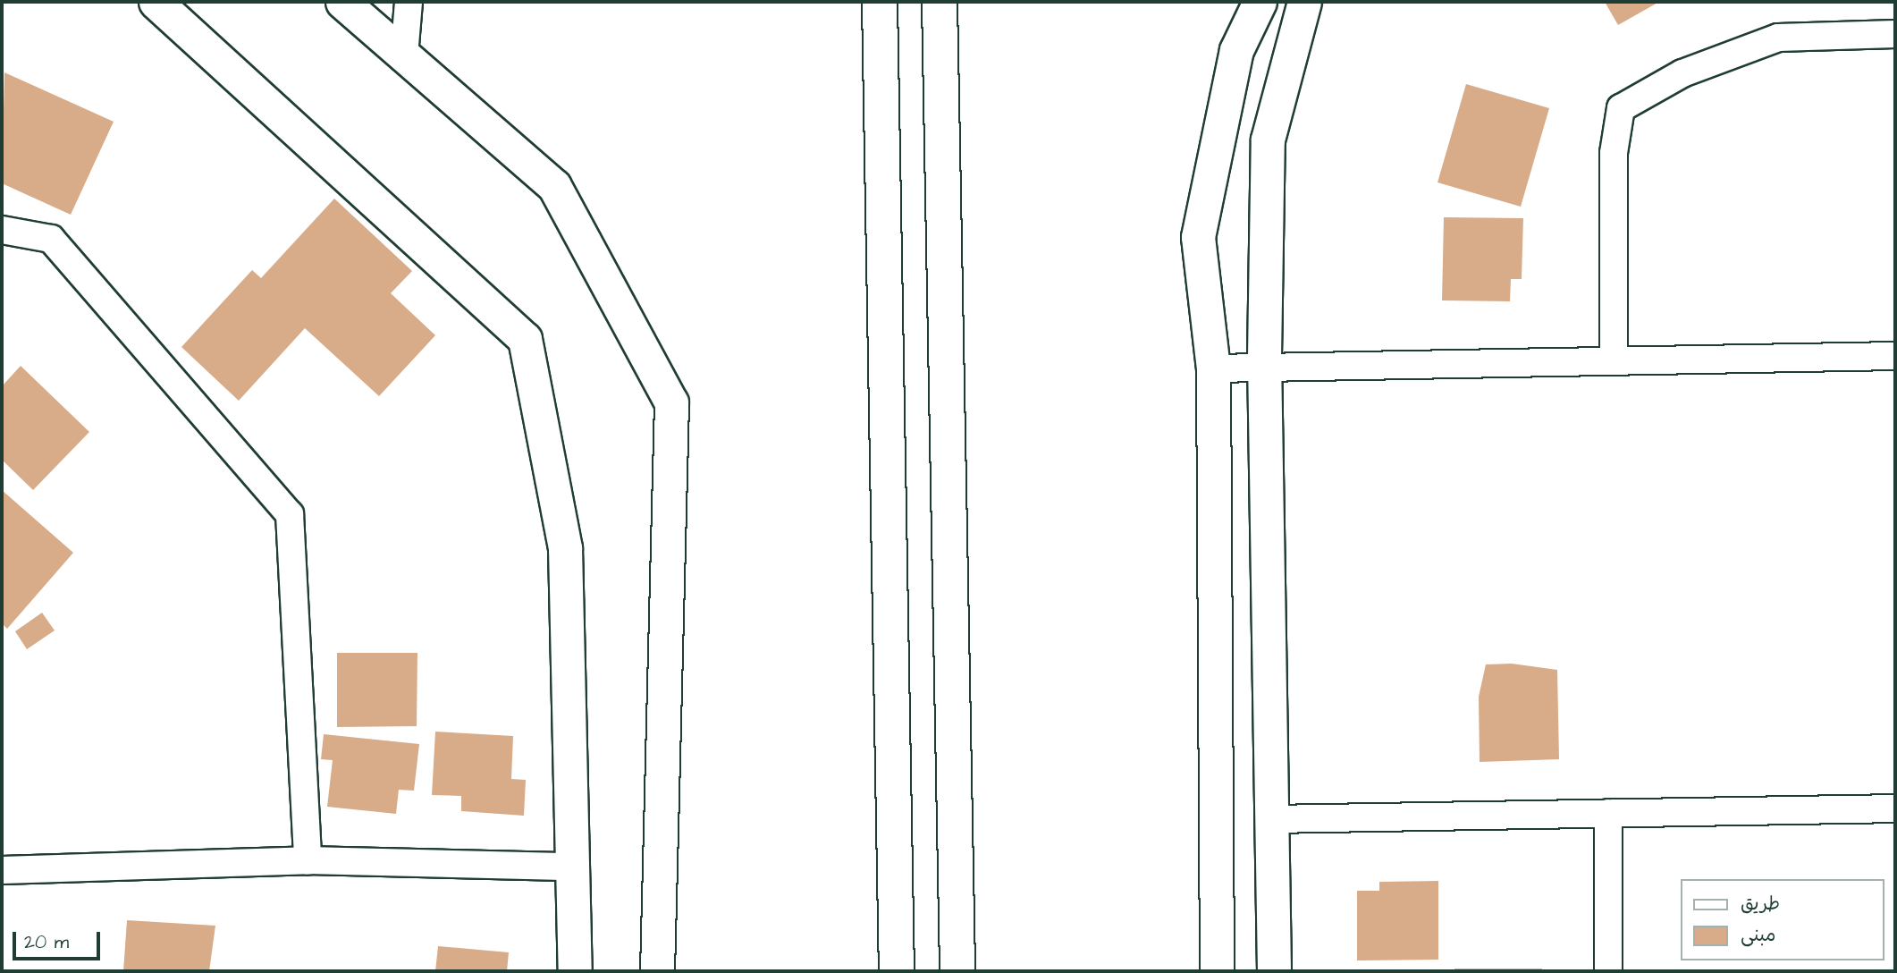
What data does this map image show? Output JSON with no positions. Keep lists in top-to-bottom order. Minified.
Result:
{"legend":["طريق","مبنى"],"scale_bar":"20 m"}
